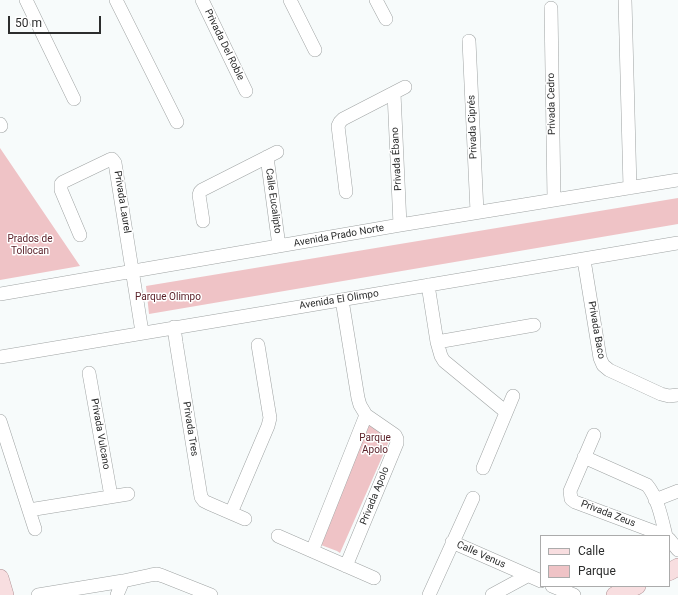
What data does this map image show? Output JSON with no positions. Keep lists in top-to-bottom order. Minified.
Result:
{"streets":{"street":["Privada Del Roble","Privada Cedro","Privada Ciprés","Privada Ébano","Calle Eucalipto","Privada Laurel","Avenida Prado Norte","Avenida El Olimpo","Privada Baco","Privada Tres","Privada Vulcano","Privada Apolo","Privada Zeus","Calle Venus"]},"crossings":[["Privada Cedro","Avenida Prado Norte"],["Privada Ciprés","Avenida Prado Norte"],["Privada Ébano","Avenida Prado Norte"],["Calle Eucalipto","Avenida Prado Norte"],["Privada Laurel","Avenida Prado Norte"],["Privada Laurel","Avenida El Olimpo"],["Avenida El Olimpo","Privada Baco"],["Avenida El Olimpo","Privada Tres"]],"parks":["Prados de Tollocan","Parque Olimpo","Parque Apolo"],"legend":["Calle","Parque"],"scale_bar":"50 m"}
